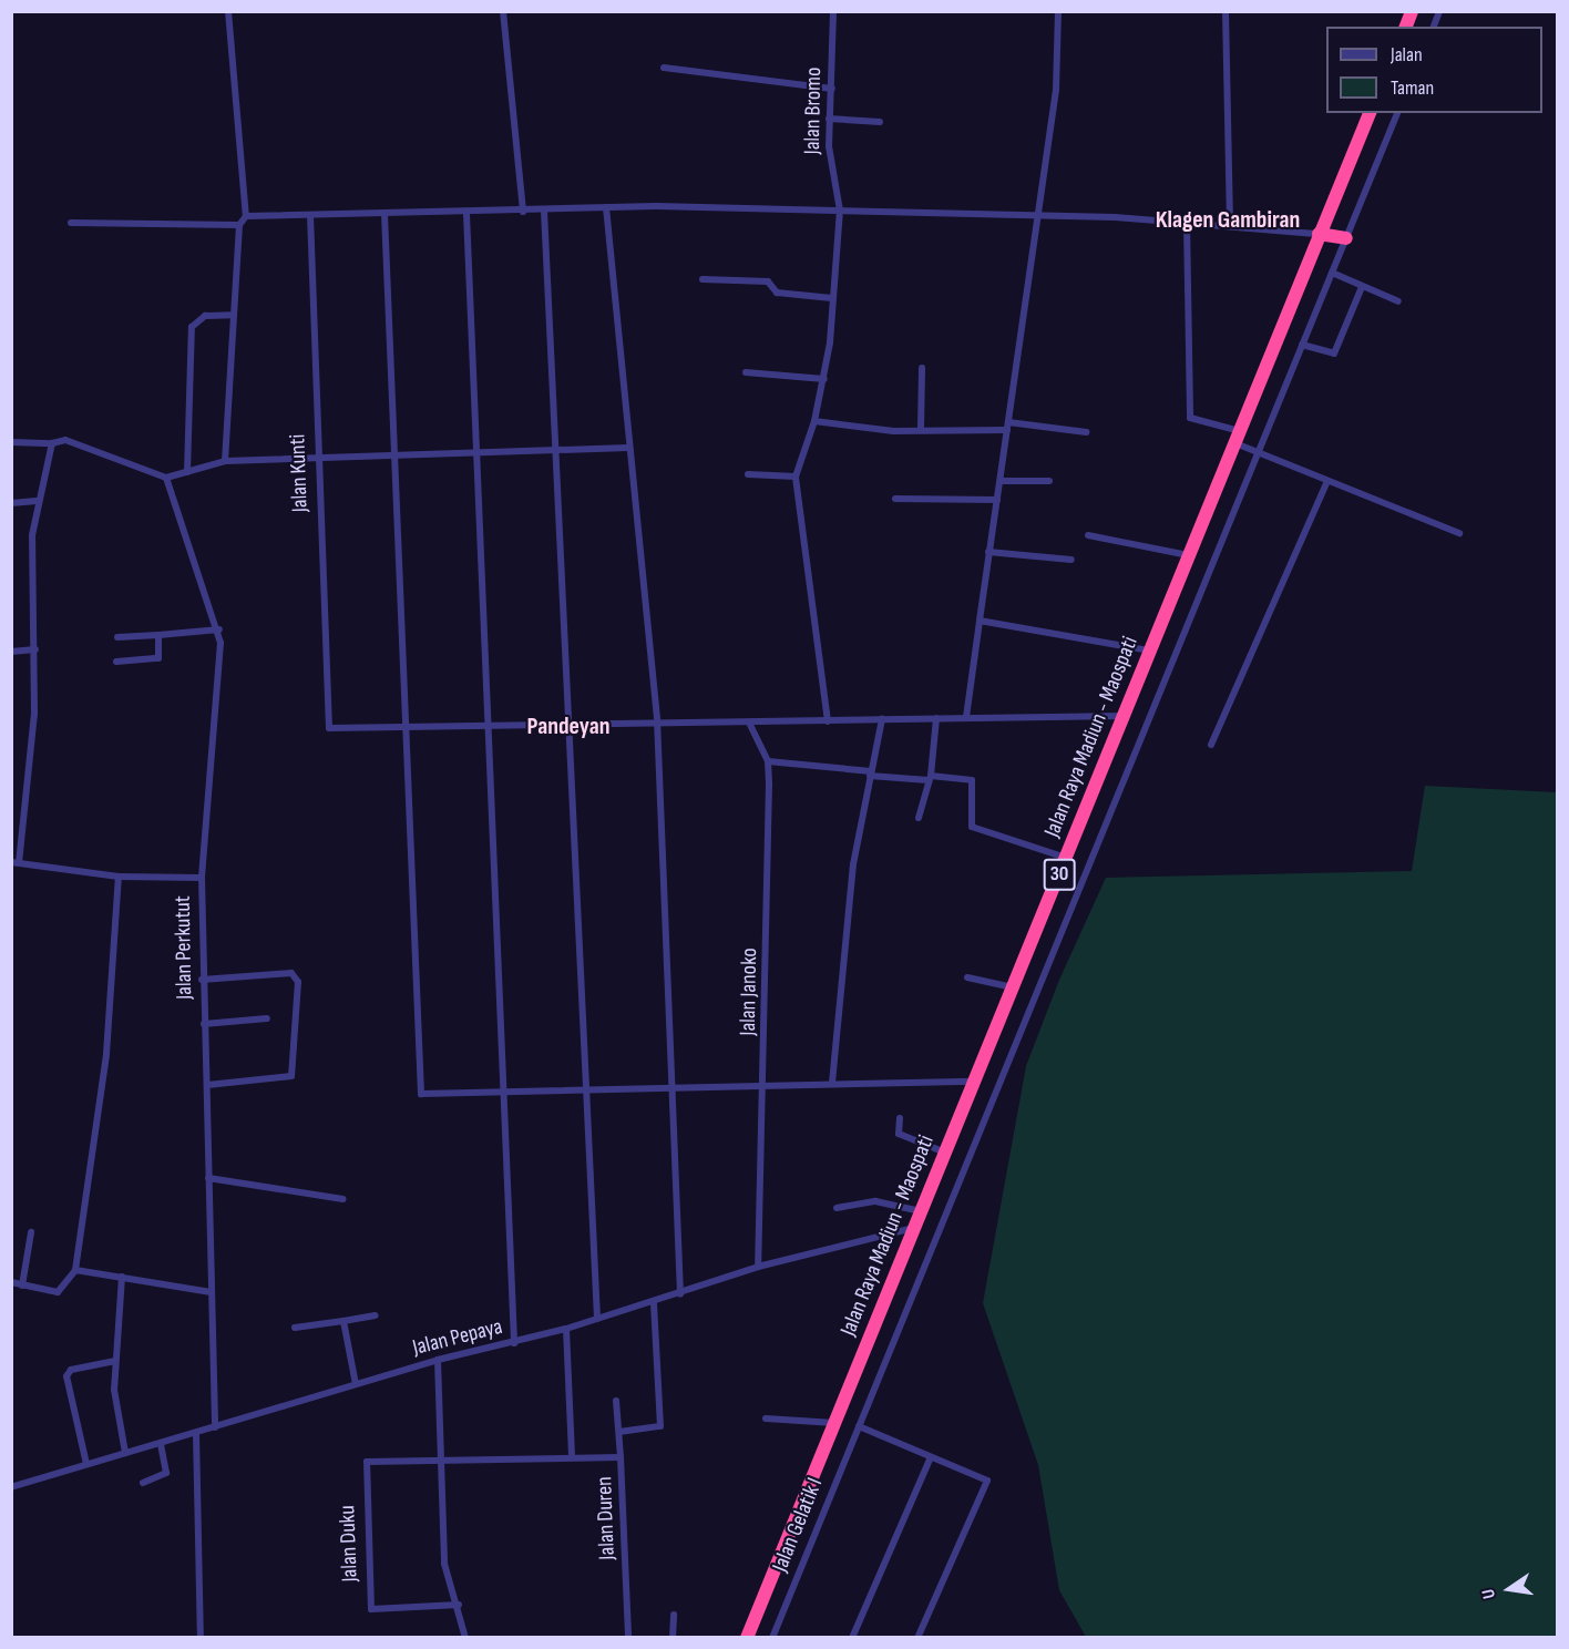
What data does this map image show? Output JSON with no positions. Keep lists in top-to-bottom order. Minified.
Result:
{"streets":{"highway":["Jalan Raya Madiun - Maospati","30"],"street":["Jalan Bromo","Jalan Kunti","Jalan Perkutut","Jalan Janoko","Jalan Pepaya","Jalan Duren","Jalan Gelatik I","Jalan Duku"]},"crossings":[["Jalan Raya Madiun - Maospati","Jalan Pepaya"],["Jalan Perkutut","Jalan Pepaya"],["Jalan Janoko","Jalan Pepaya"],["Jalan Duren","Jalan Duku"]],"districts":["Klagen Gambiran","Pandeyan"],"legend":["Jalan","Taman"],"north":"left"}
